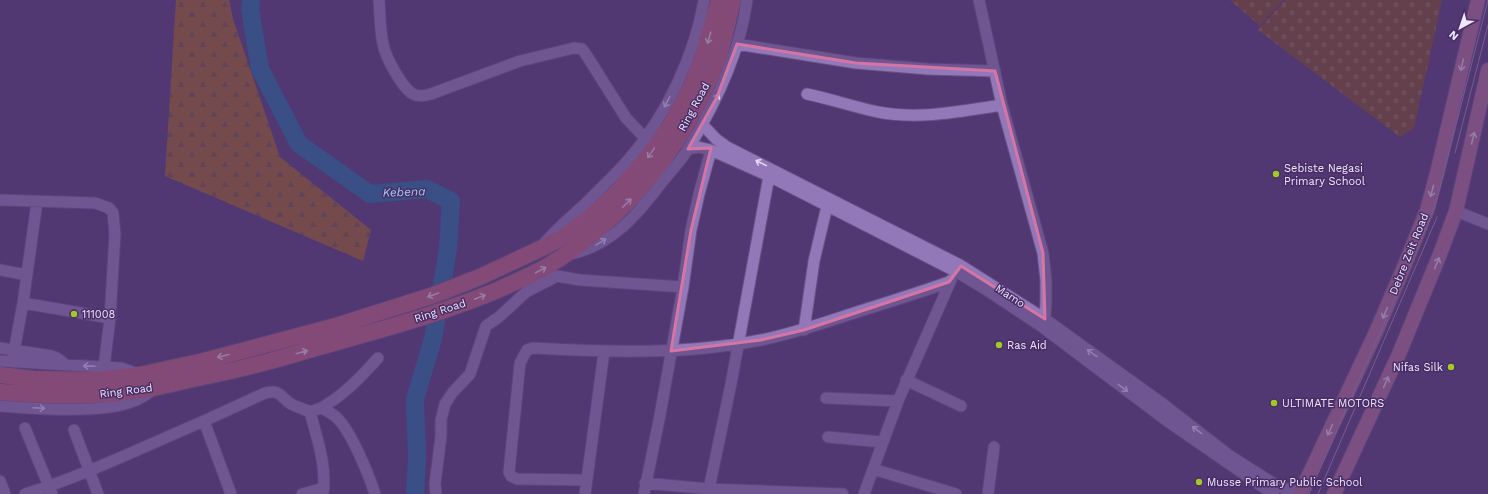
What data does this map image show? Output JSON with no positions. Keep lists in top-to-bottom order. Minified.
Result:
{"streets":{"highway":["Ring Road"],"main road":["Debre Zeit Road"],"street":["Mamo"]},"crossings":[["Debre Zeit Road","Mamo"]],"water":["Kebena"],"places":["Sebiste Negasi Primary School","111008","Ras Aid","Nifas Silk","ULTIMATE MOTORS","Musse Primary Public School"],"north":"bottom left"}
